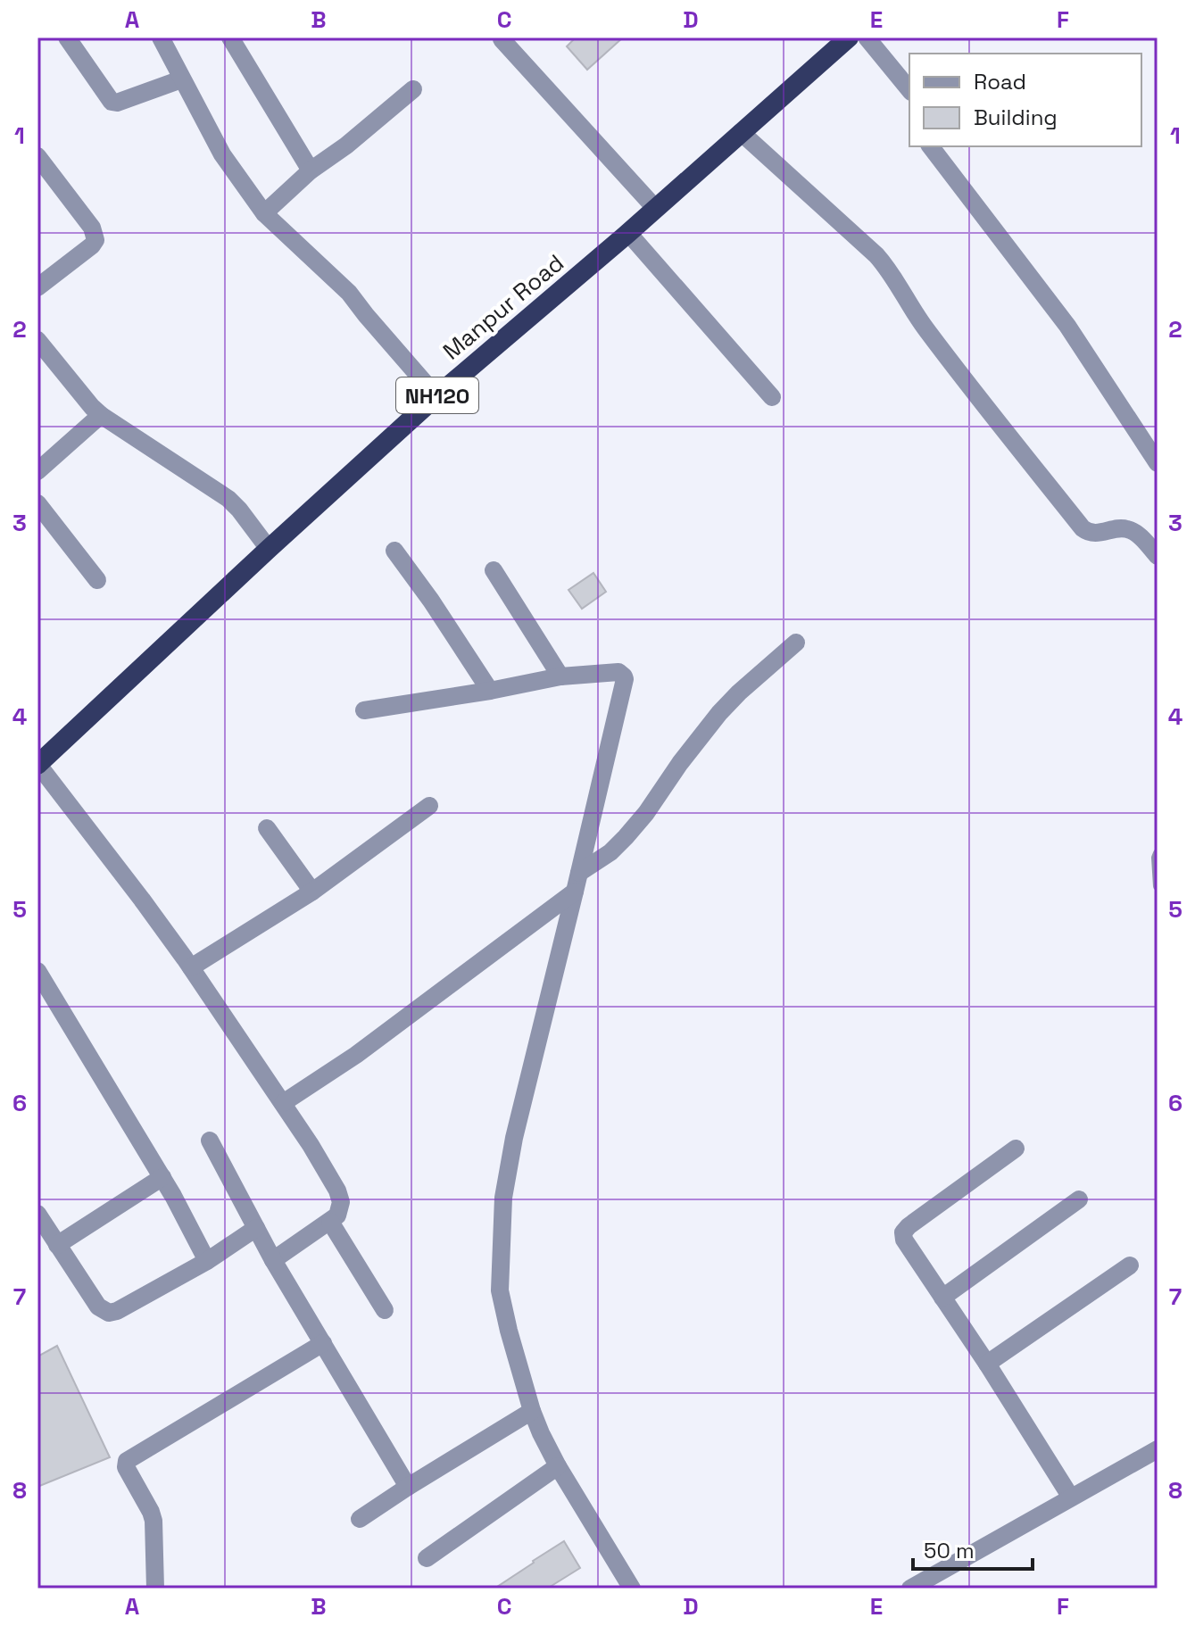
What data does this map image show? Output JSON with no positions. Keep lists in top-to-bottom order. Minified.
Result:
{"streets":{"highway":["Manpur Road","NH120"]},"legend":["Road","Building"],"scale_bar":"50 m","grid":{"columns":["A","B","C","D","E","F"],"rows":["1","2","3","4","5","6","7","8"]}}
